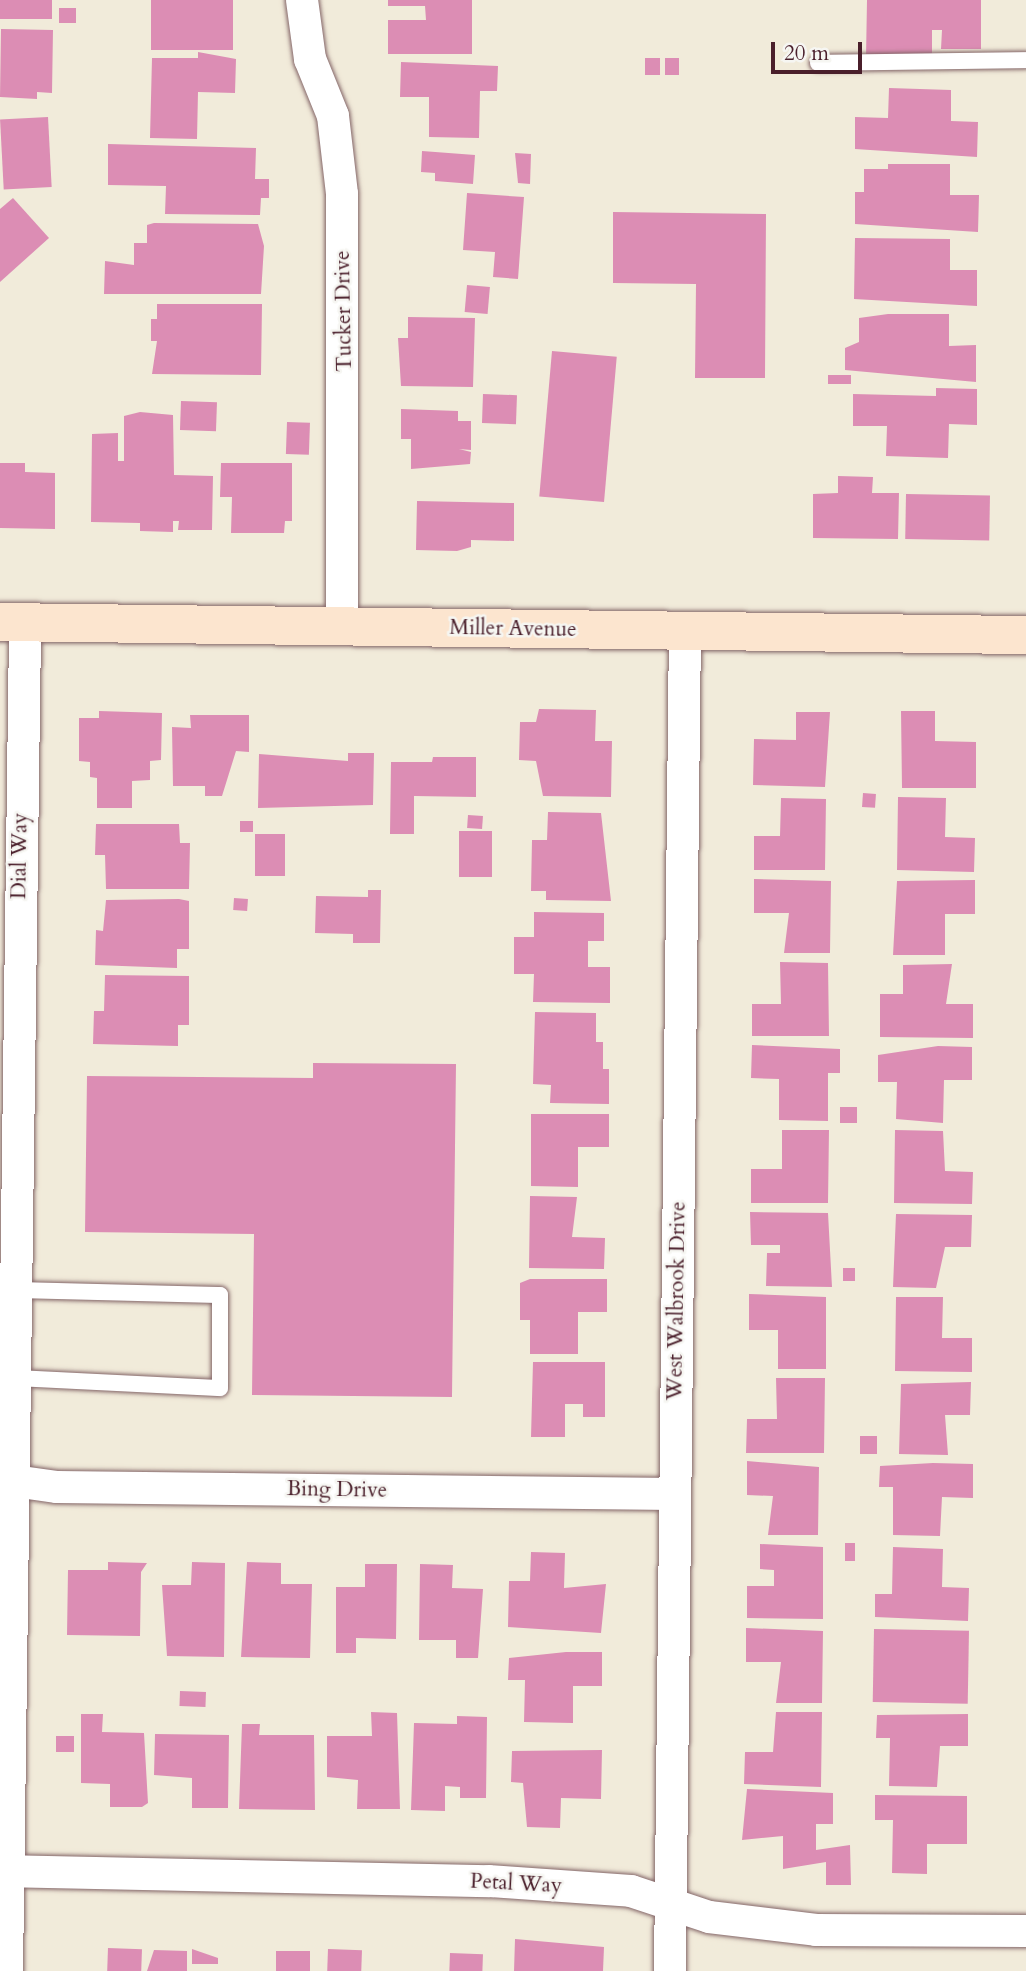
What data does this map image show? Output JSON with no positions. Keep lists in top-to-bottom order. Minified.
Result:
{"streets":{"main road":["Miller Avenue"],"street":["Tucker Drive","Dial Way","West Walbrook Drive","Bing Drive","Petal Way"]},"crossings":[["Tucker Drive","Miller Avenue"],["Miller Avenue","Dial Way"],["Miller Avenue","West Walbrook Drive"],["Dial Way","Bing Drive"],["Dial Way","Petal Way"],["West Walbrook Drive","Bing Drive"],["West Walbrook Drive","Petal Way"]],"scale_bar":"20 m"}
